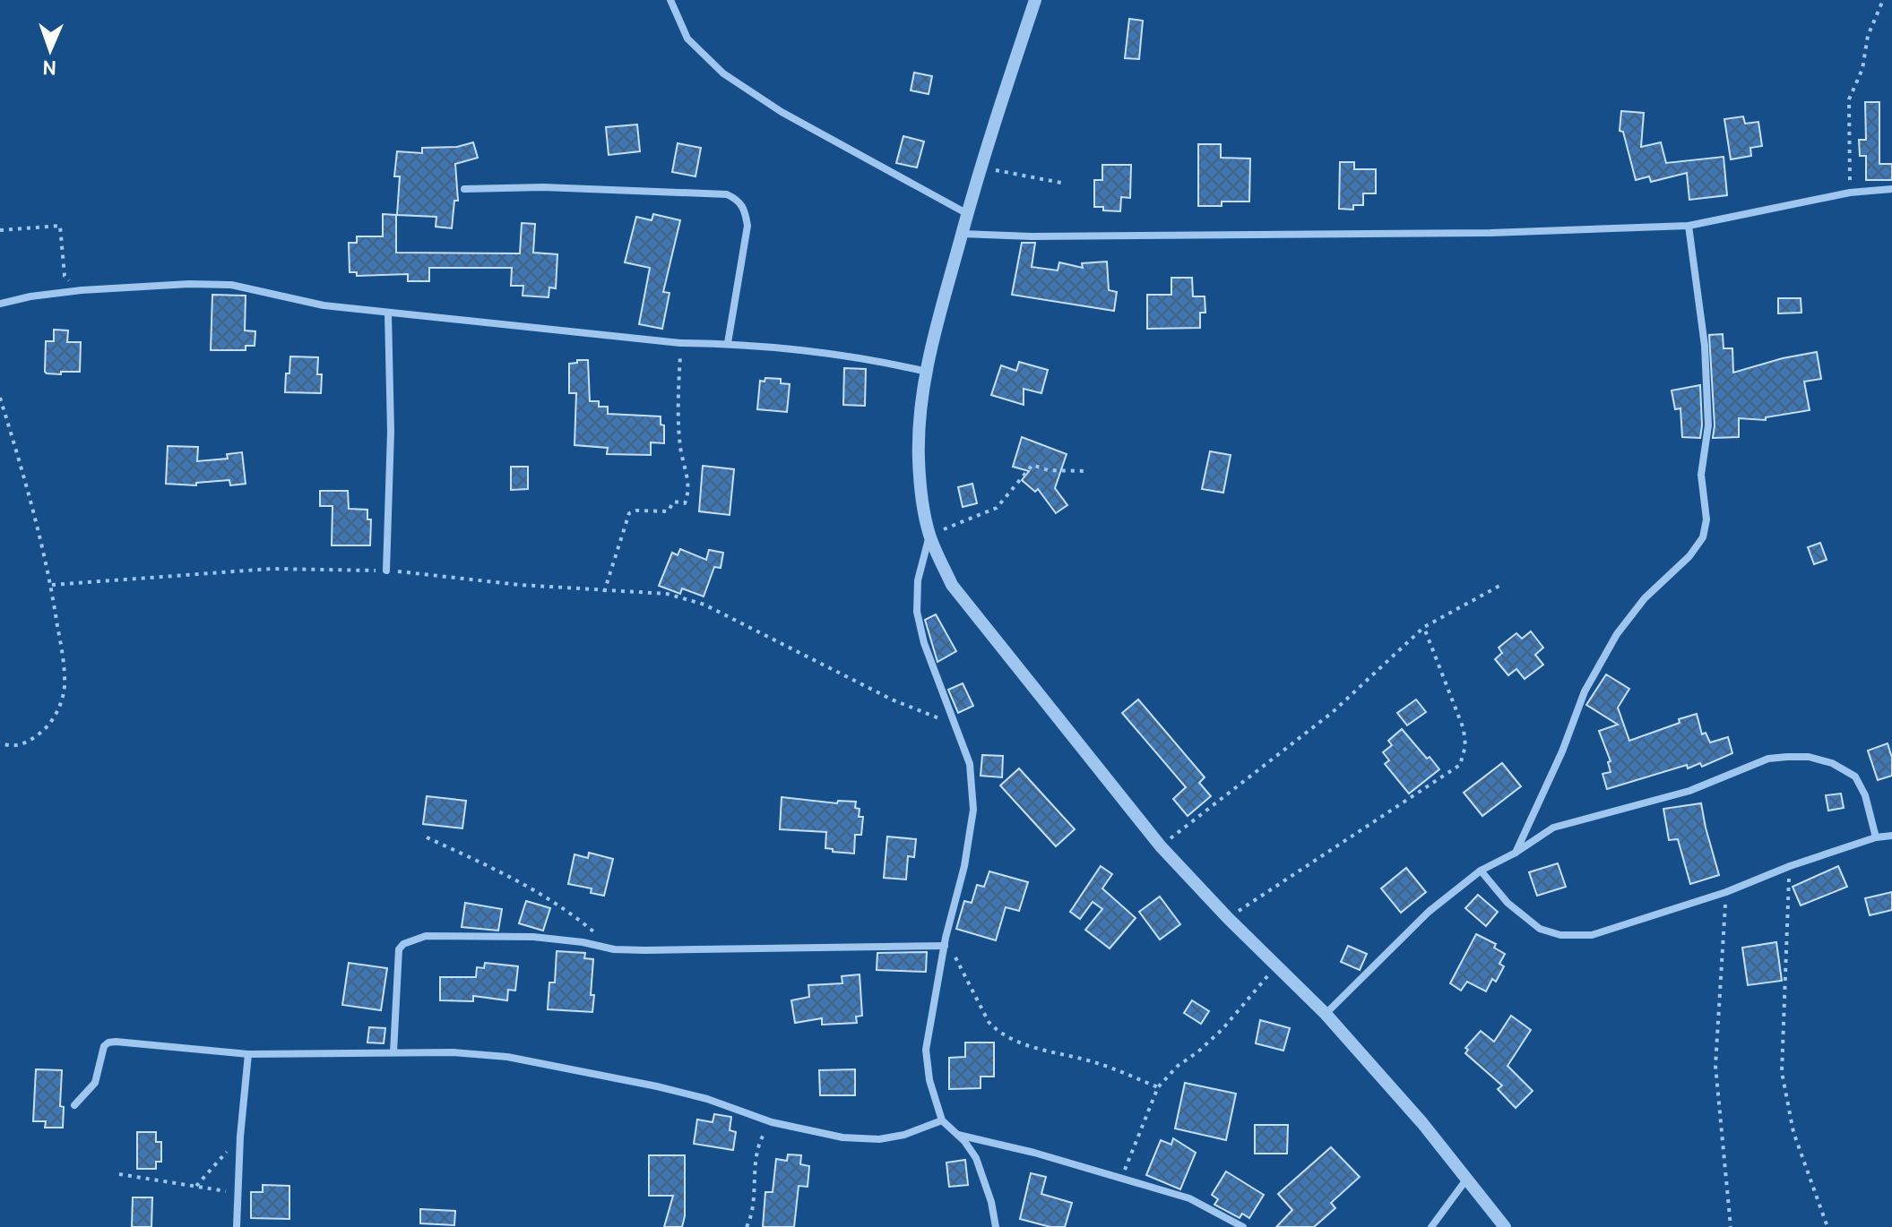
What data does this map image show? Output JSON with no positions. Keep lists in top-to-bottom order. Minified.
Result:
{"north":"bottom"}
